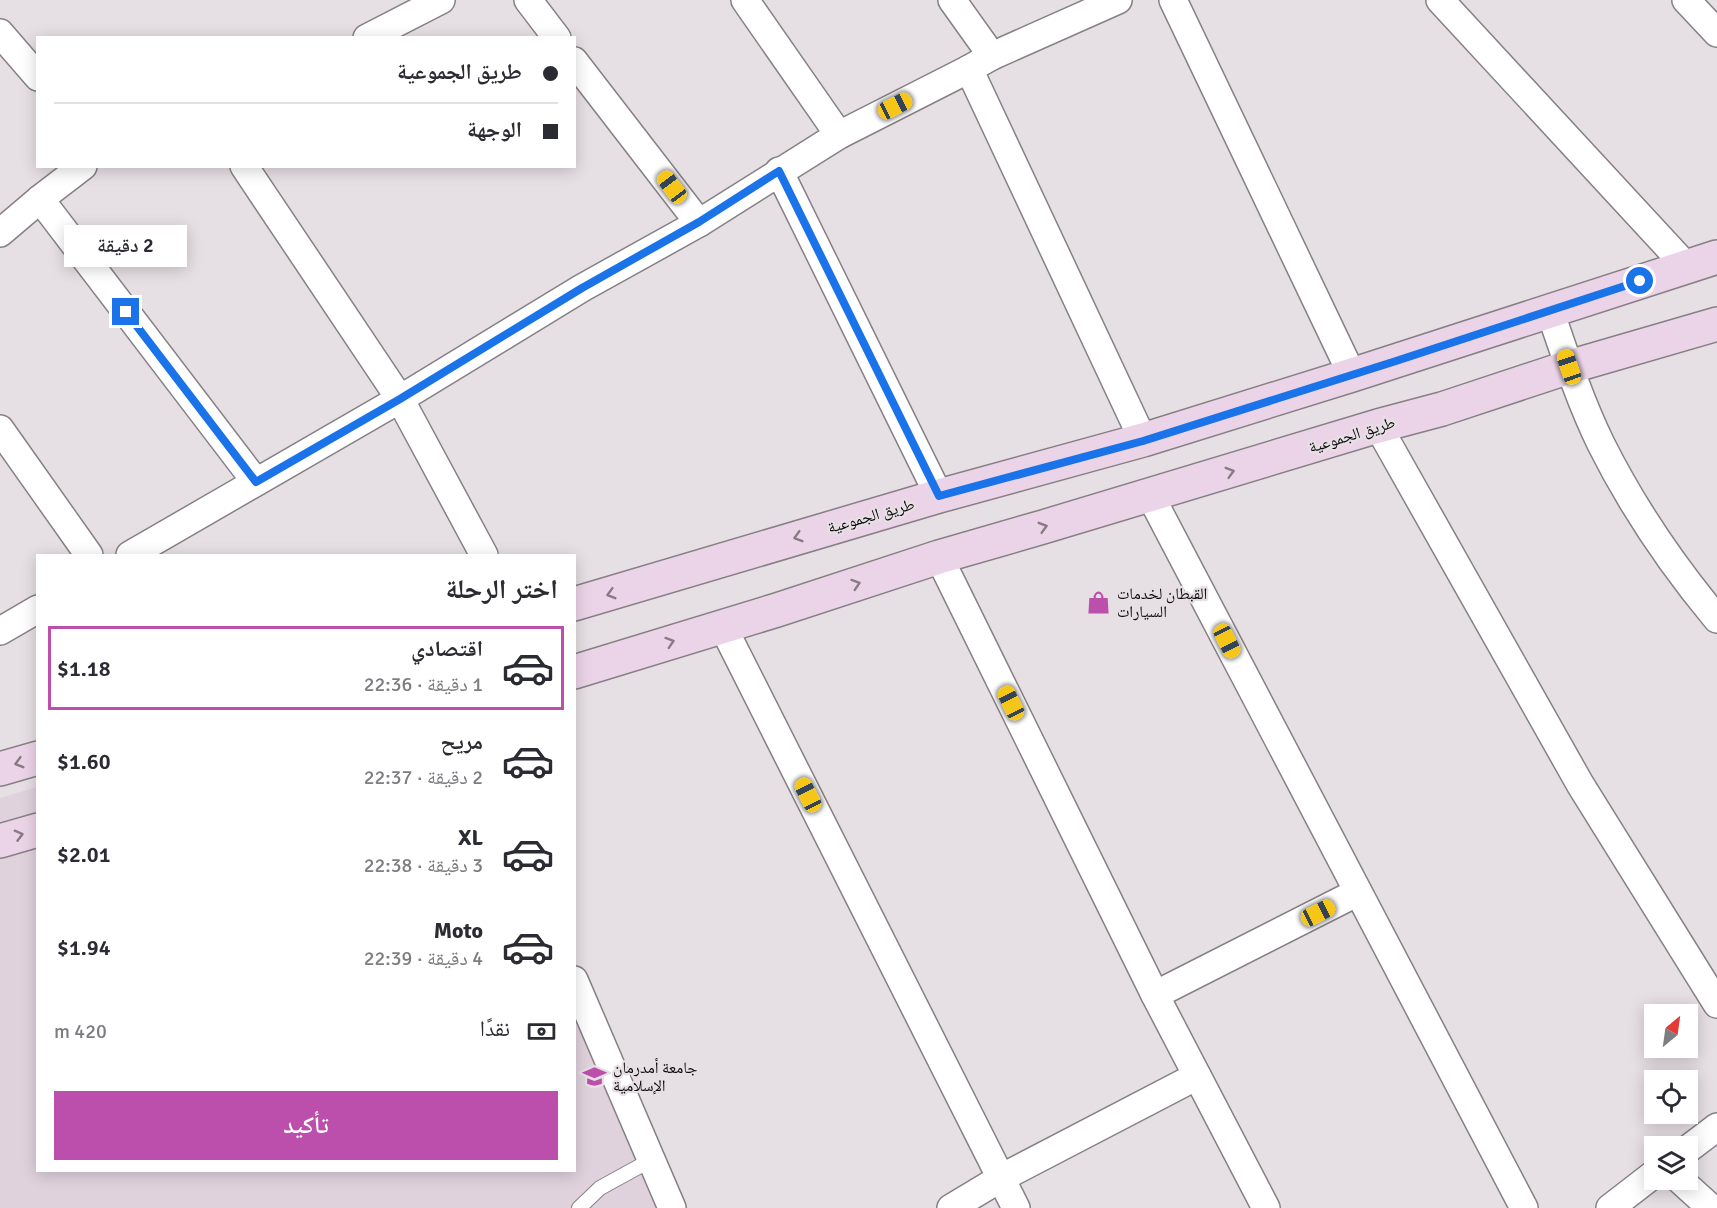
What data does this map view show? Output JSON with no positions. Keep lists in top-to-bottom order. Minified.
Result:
{"streets":{"main road":["طريق الجموعية"]},"places":{"shop":["القبطان لخدمات السيارات"],"school or university":["جامعة أمدرمان الإسلامية"]},"north":"top right","page":{"banner":["طريق الجموعية","الوجهة"],"bubble":"2 دقيقة","heading":"اختر الرحلة","list":[{"name":"اقتصادي","note":"1 دقيقة · 22:36","value":"$1.18"},{"name":"مريح","note":"2 دقيقة · 22:37","value":"$1.60"},{"name":"XL","note":"3 دقيقة · 22:38","value":"$2.01"},{"name":"Moto","note":"4 دقيقة · 22:39","value":"$1.94"}],"pay":["نقدًا","420 m"],"buttons":"تأكيد"}}
